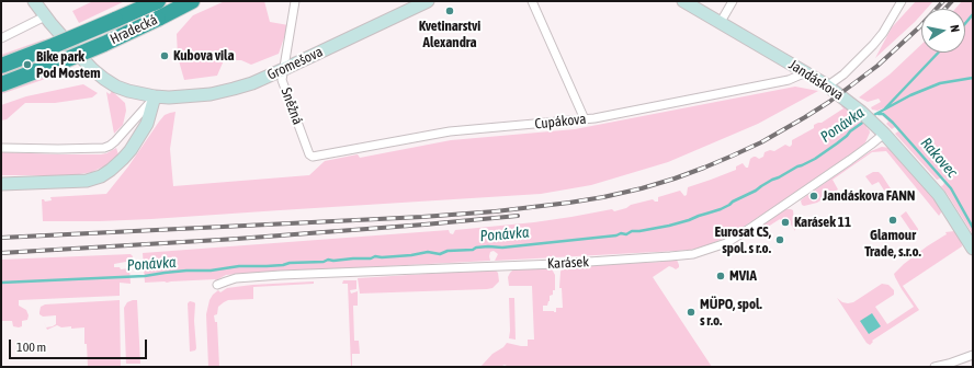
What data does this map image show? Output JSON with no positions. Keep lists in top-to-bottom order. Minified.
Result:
{"streets":{"highway":["Hradecká"],"street":["Gromešova","Jandáskova","Sněžná","Cupákova","Karásek"]},"crossings":[["Gromešova","Sněžná"],["Jandáskova","Cupákova"],["Jandáskova","Karásek"],["Sněžná","Cupákova"]],"water":["Ponávka","Rakovec"],"places":["Kvetinarstvi Alexandra","Kubova vila","Bike park Pod Mostem","Jandáskova FANN","Glamour Trade, s.r.o.","Karásek 11","Eurosat CS, spol. s r.o.","MVIA","MÜPO, spol. s r.o."],"scale_bar":"100 m","north":"right"}
